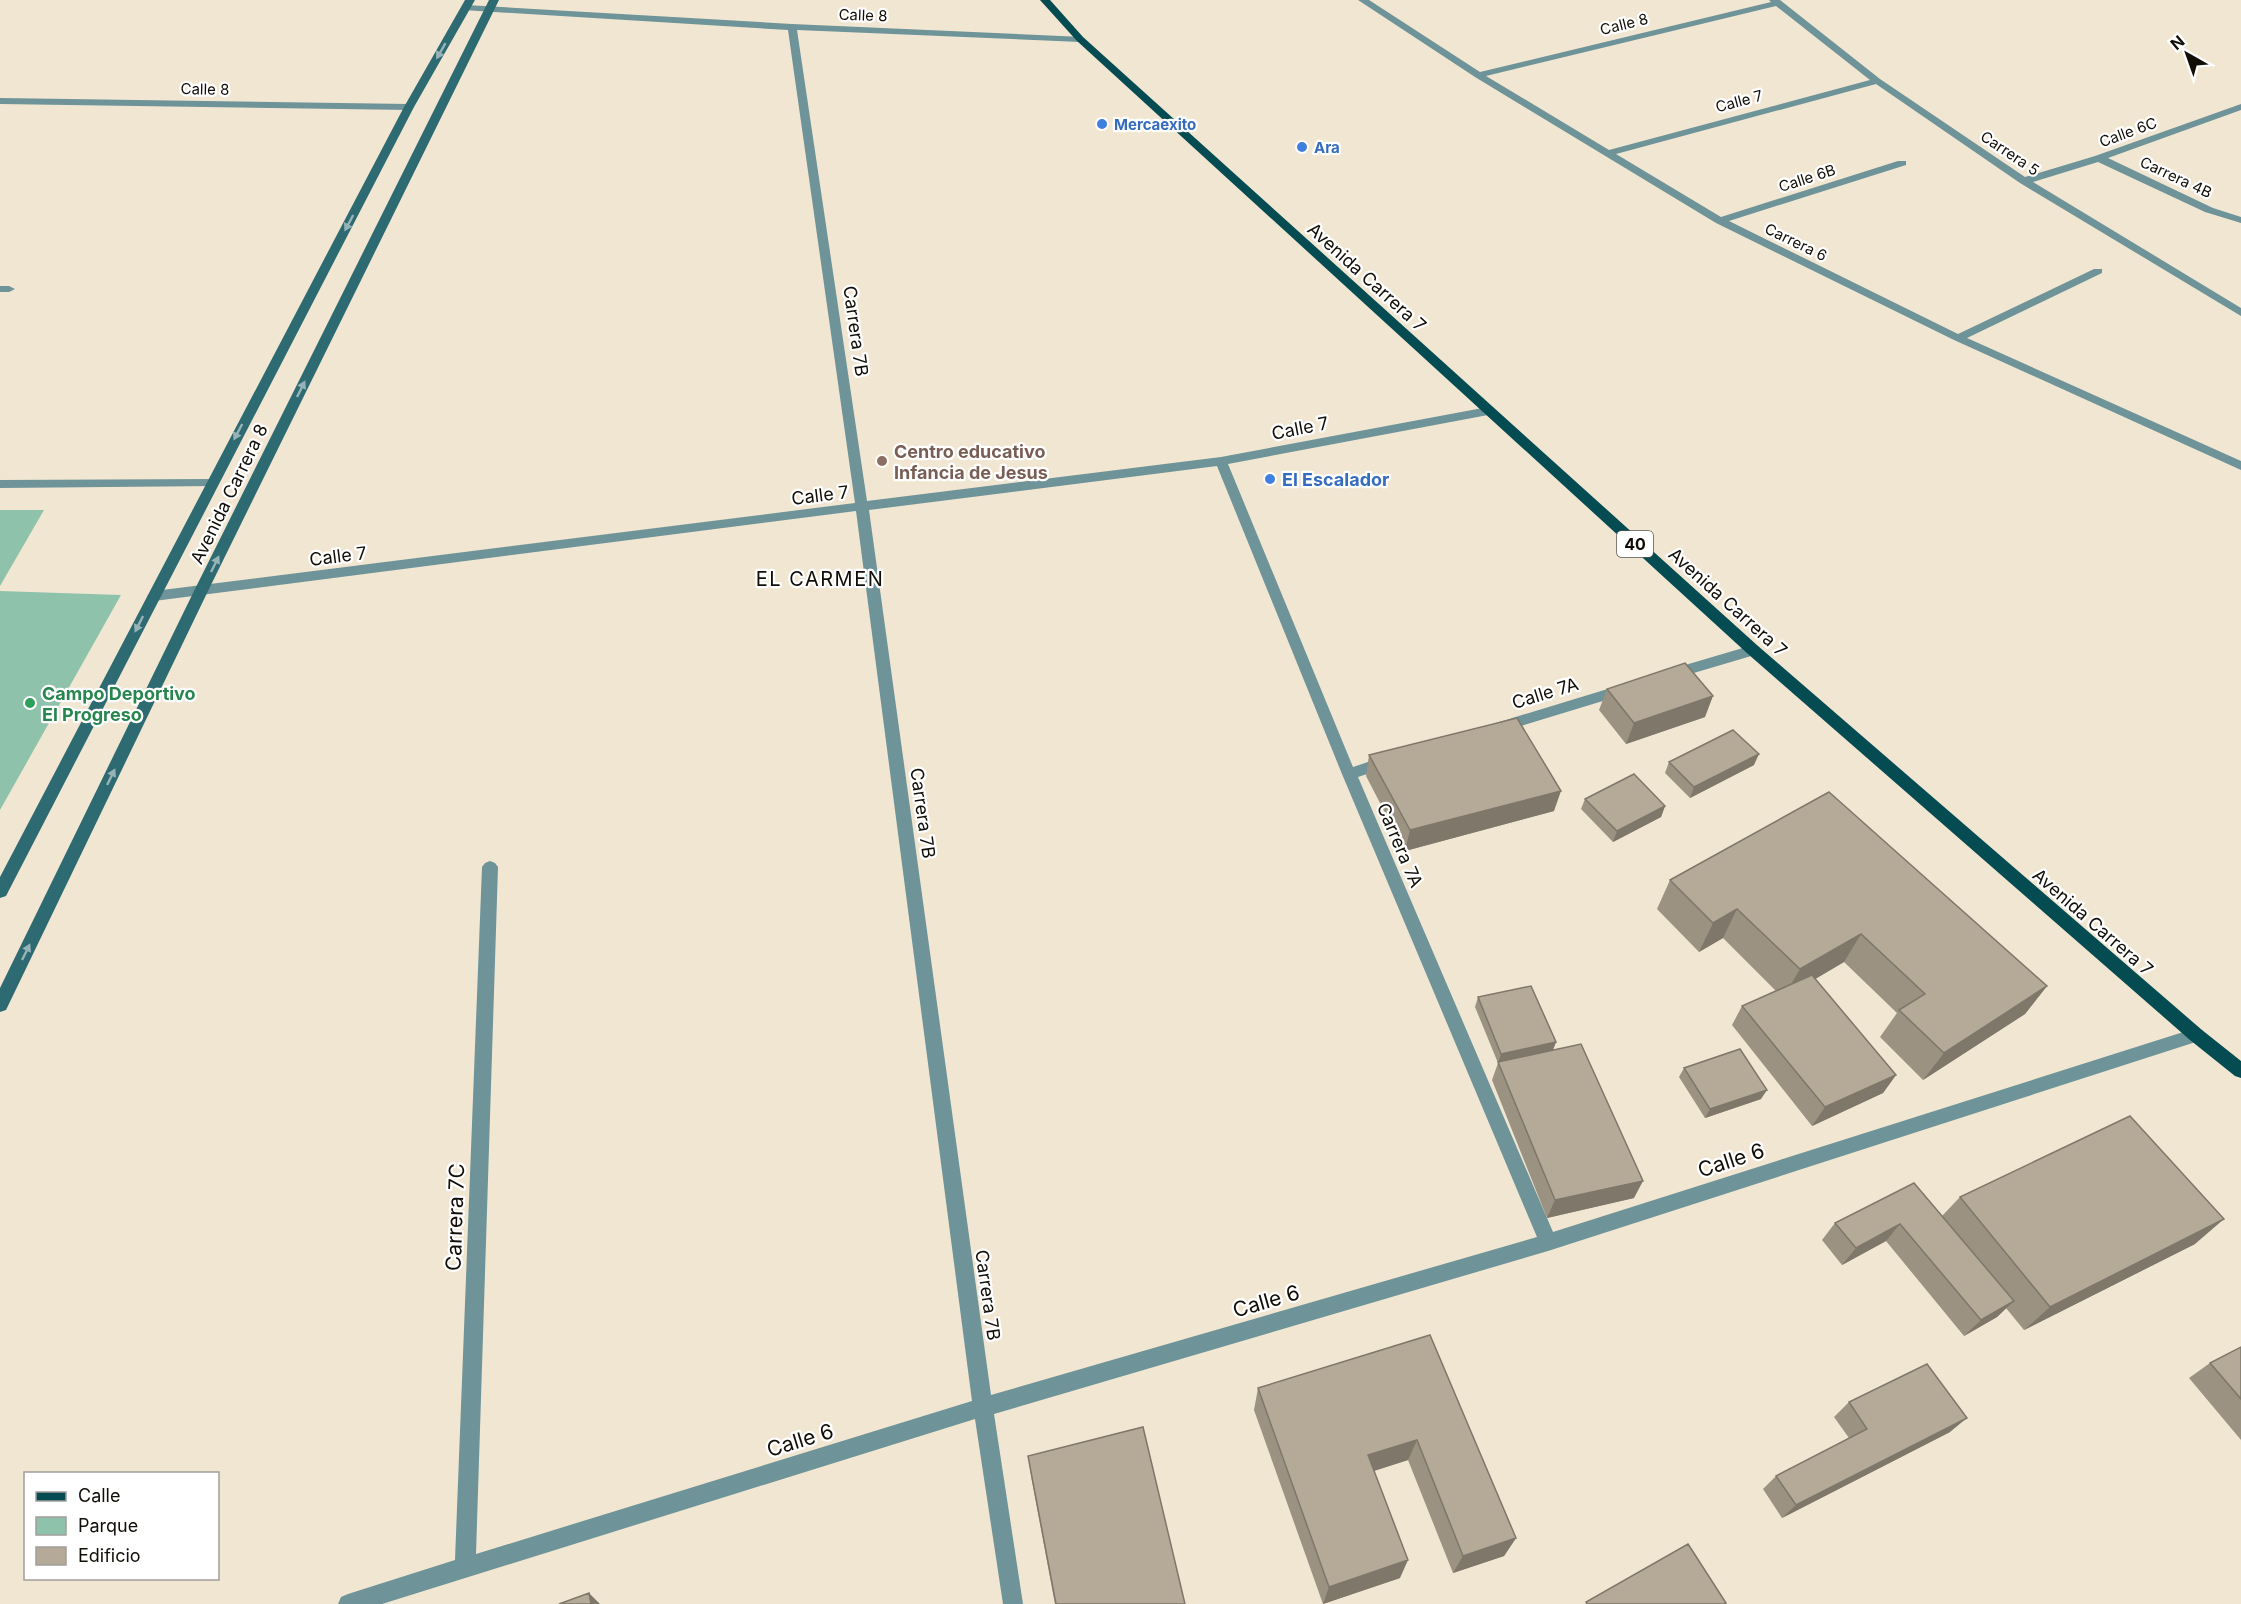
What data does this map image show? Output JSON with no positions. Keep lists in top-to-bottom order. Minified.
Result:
{"streets":{"main road":["Avenida Carrera 7","40"],"street":["Calle 8","Calle 7","Calle 6C","Carrera 5","Carrera 4B","Calle 6B","Carrera 6","Carrera 7B","Avenida Carrera 8","Calle 7A","Carrera 7A","Calle 6","Carrera 7C"]},"crossings":[["Calle 8","Carrera 5"],["Calle 8","Carrera 6"],["Calle 8","Avenida Carrera 7"],["Calle 8","Carrera 7B"],["Calle 8","Avenida Carrera 8"],["Calle 7","Carrera 5"],["Calle 7","Carrera 6"],["Calle 7","Avenida Carrera 7"],["Calle 7","Carrera 7B"],["Calle 7","Avenida Carrera 8"],["Calle 7","Carrera 7A"],["Calle 6C","Carrera 5"],["Calle 6C","Carrera 4B"],["Calle 6B","Carrera 6"],["Avenida Carrera 7","Calle 7A"],["Avenida Carrera 7","Calle 6"],["Carrera 7B","Calle 6"],["Carrera 7A","Calle 6"],["Calle 6","Carrera 7C"]],"districts":["EL CARMEN"],"places":["Mercaexito","Ara","Centro educativo Infancia de Jesus","El Escalador","Campo Deportivo El Progreso"],"legend":["Calle","Parque","Edificio"],"north":"top left"}
